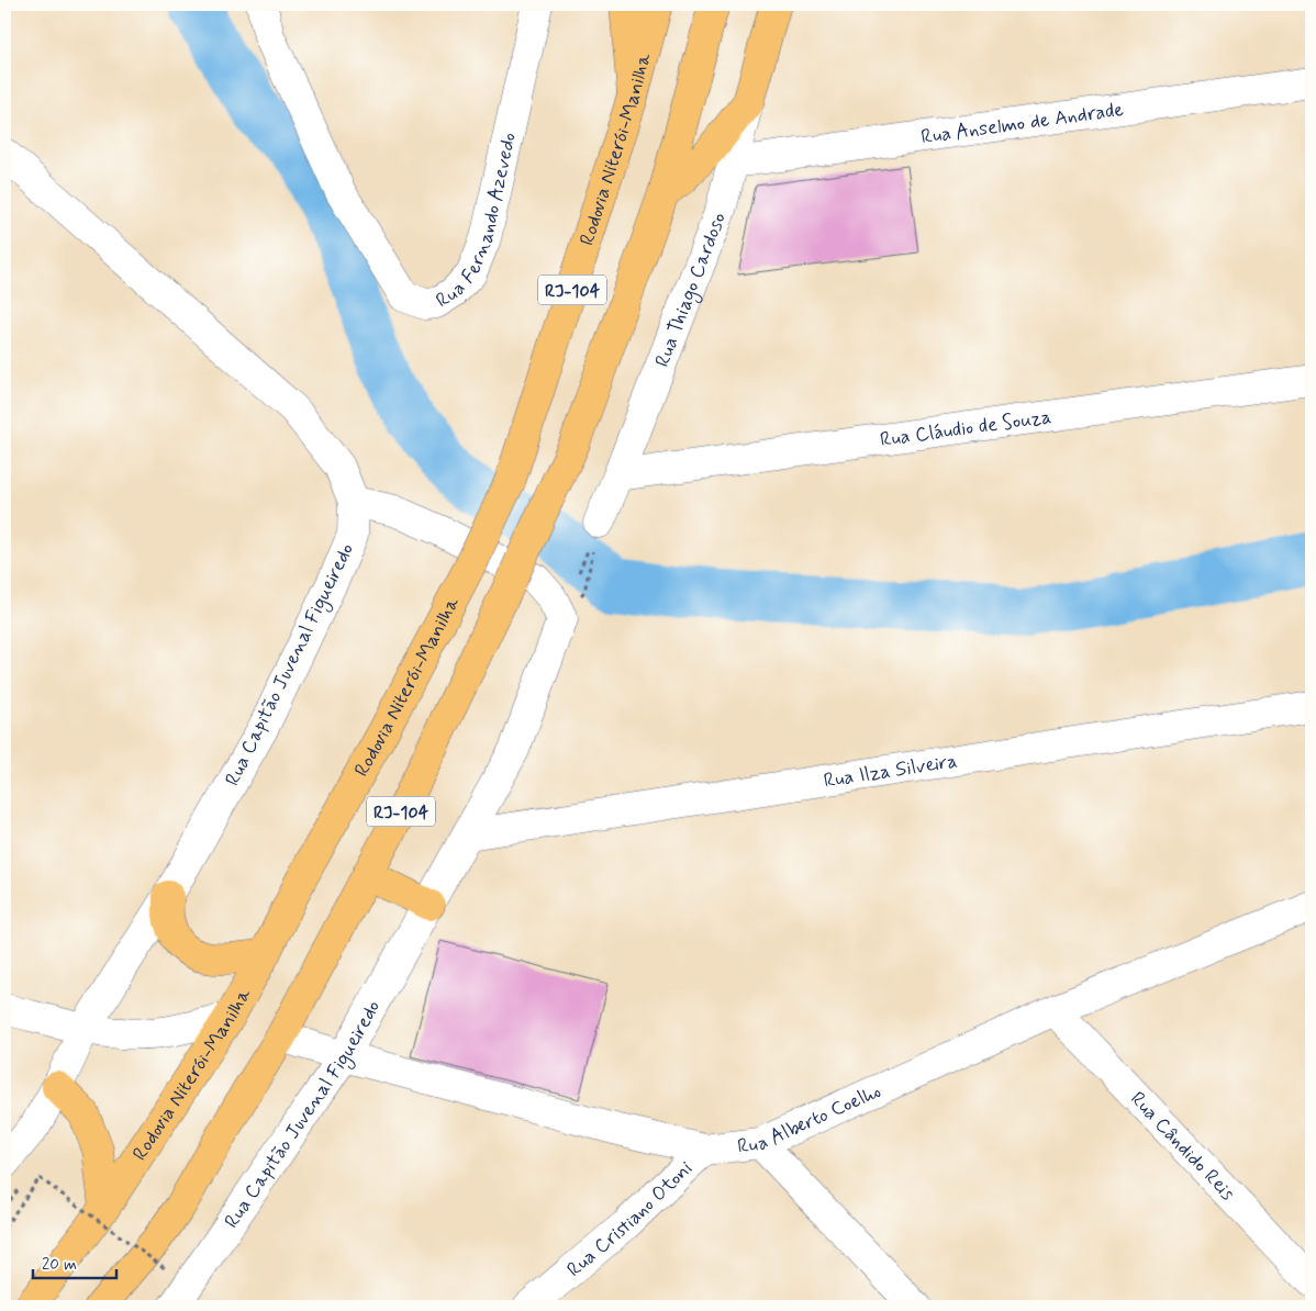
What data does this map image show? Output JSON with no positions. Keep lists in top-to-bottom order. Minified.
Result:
{"streets":{"main road":["Rodovia Niterói-Manilha","RJ-104","Rua Thiago Cardoso"],"street":["Rua Anselmo de Andrade","Rua Fernando Azevedo","Rua Cláudio de Souza","Rua Capitão Juvenal Figueiredo","Rua Ilza Silveira","Rua Alberto Coelho","Rua Cândido Reis","Rua Cristiano Otoni"]},"crossings":[["Rua Anselmo de Andrade","Rua Thiago Cardoso"],["RJ-104","Rua Thiago Cardoso"],["RJ-104","Rua Alberto Coelho"],["Rua Thiago Cardoso","Rua Cláudio de Souza"],["Rua Capitão Juvenal Figueiredo","Rua Ilza Silveira"],["Rua Capitão Juvenal Figueiredo","Rua Alberto Coelho"],["Rua Alberto Coelho","Rua Cândido Reis"],["Rua Alberto Coelho","Rua Cristiano Otoni"]],"scale_bar":"20 m"}
